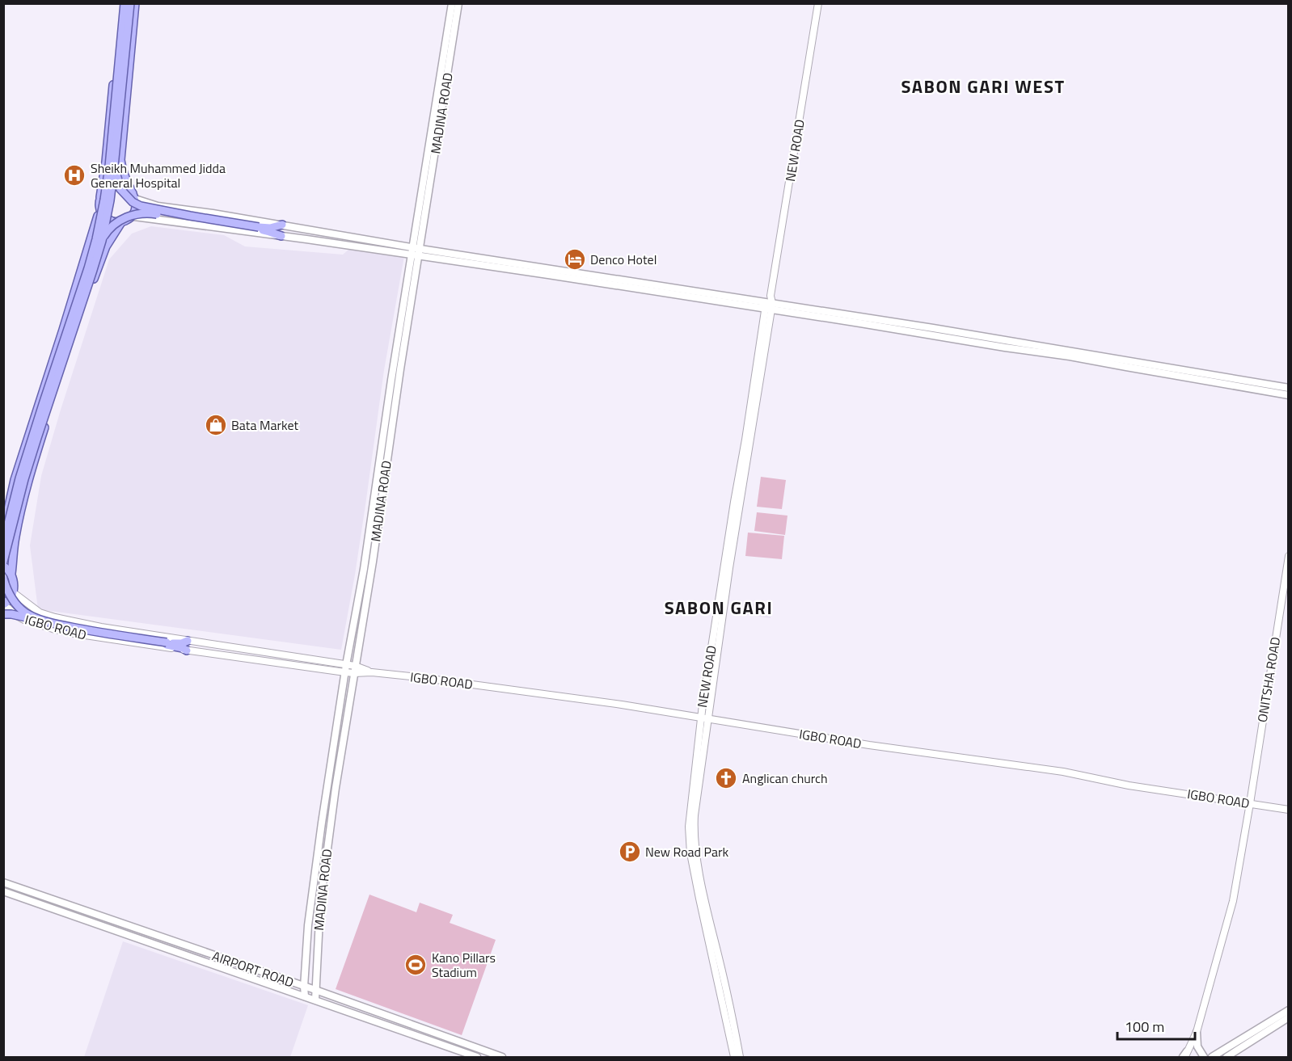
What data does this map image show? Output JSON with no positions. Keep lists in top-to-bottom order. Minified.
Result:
{"streets":{"main road":["MADINA ROAD","AIRPORT ROAD"],"street":["NEW ROAD","IGBO ROAD","ONITSHA ROAD"]},"crossings":[["MADINA ROAD","IGBO ROAD"],["MADINA ROAD","AIRPORT ROAD"],["NEW ROAD","IGBO ROAD"],["IGBO ROAD","ONITSHA ROAD"]],"districts":["SABON GARI WEST","SABON GARI"],"places":{"hospital":["Sheikh Muhammed Jidda General Hospital"],"hotel":["Denco Hotel"],"shop":["Bata Market"],"church":["Anglican church"],"parking":["New Road Park"],"sports":["Kano Pillars Stadium"]},"scale_bar":"100 m"}
